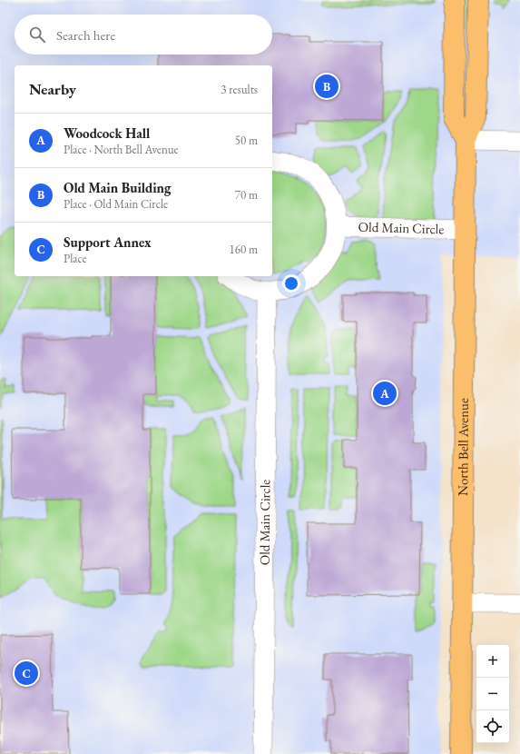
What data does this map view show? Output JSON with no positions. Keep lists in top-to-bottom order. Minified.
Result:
{"streets":{"main road":["North Bell Avenue"],"street":["Old Main Circle"]},"crossings":[["Old Main Circle","North Bell Avenue"]],"page":{"search":"Search here","heading":["Nearby","3 results"],"pins":["B","A","C"],"list":[{"mark":"A","name":"Woodcock Hall","note":"Place · North Bell Avenue","value":"50 m"},{"mark":"B","name":"Old Main Building","note":"Place · Old Main Circle","value":"70 m"},{"mark":"C","name":"Support Annex","note":"Place","value":"160 m"}],"map_buttons":["+","−"]}}
